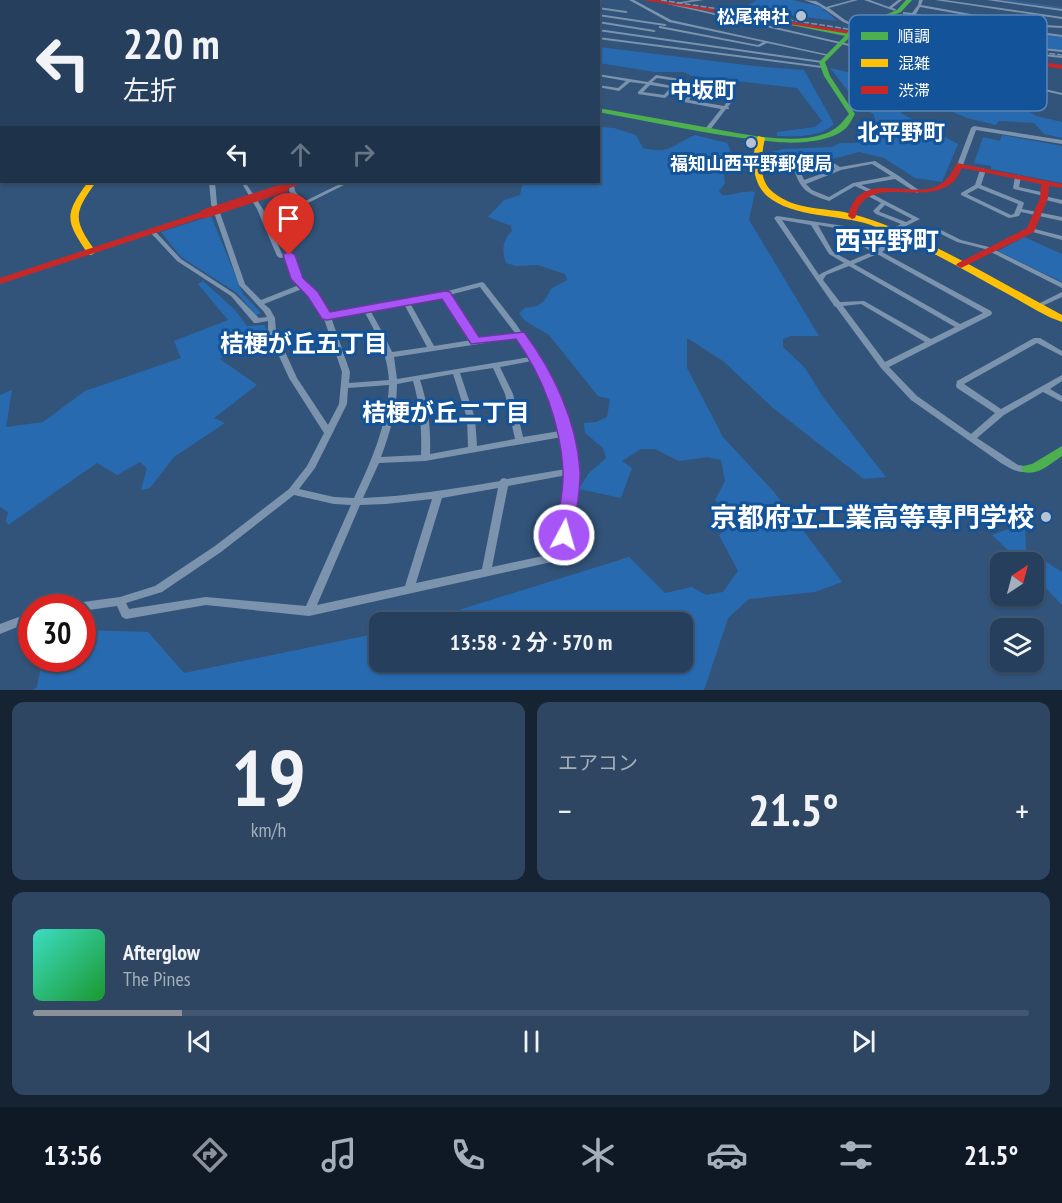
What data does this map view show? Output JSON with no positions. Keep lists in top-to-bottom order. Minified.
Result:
{"districts":["中坂町","北平野町","西平野町","桔梗が丘五丁目","桔梗が丘二丁目"],"places":["松尾神社","福知山西平野郵便局","京都府立工業高等専門学校"],"legend":["順調","混雑","渋滞"],"north":"top right","page":{"turn":["220 m","左折"],"limit":"30","trip":"13:58 · 2 分 · 570 m","tile":[["19","km/h"],"エアコン"],"heat":["−","21.5°","+"],"song":["Afterglow","The Pines"],"tabs":["13:56","21.5°"]}}
